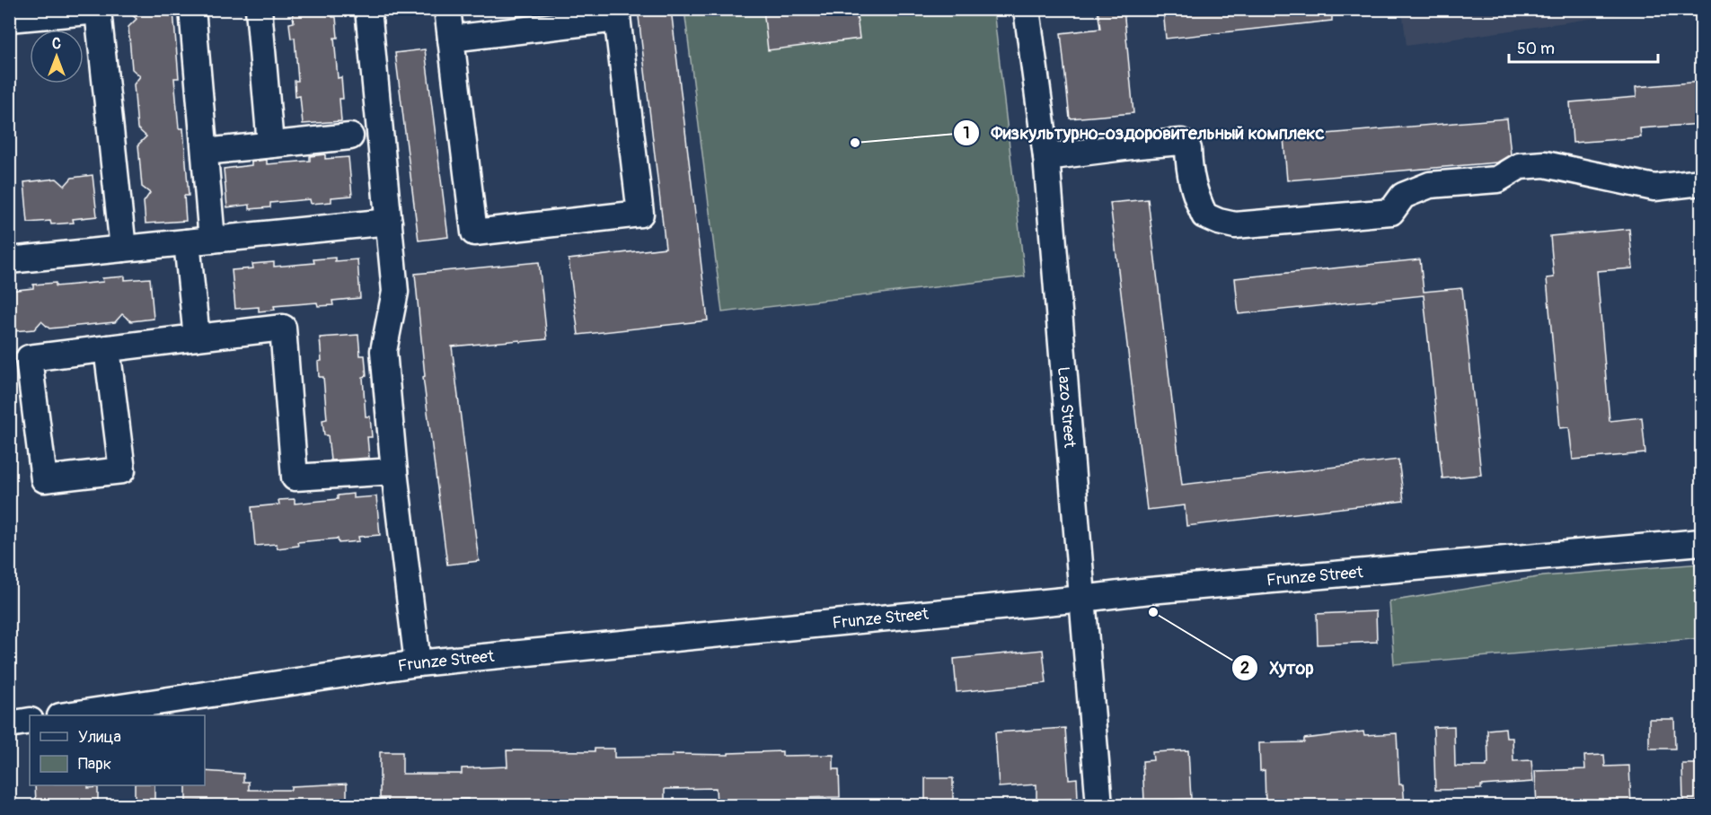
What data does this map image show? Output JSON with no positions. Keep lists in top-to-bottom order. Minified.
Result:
{"streets":{"street":["Lazo Street","Frunze Street"]},"crossings":[["Lazo Street","Frunze Street"]],"places":["Физкультурно-оздоровительный комплекс","Хутор"],"legend":["Улица","Парк"],"scale_bar":"50 m","north":"top"}
